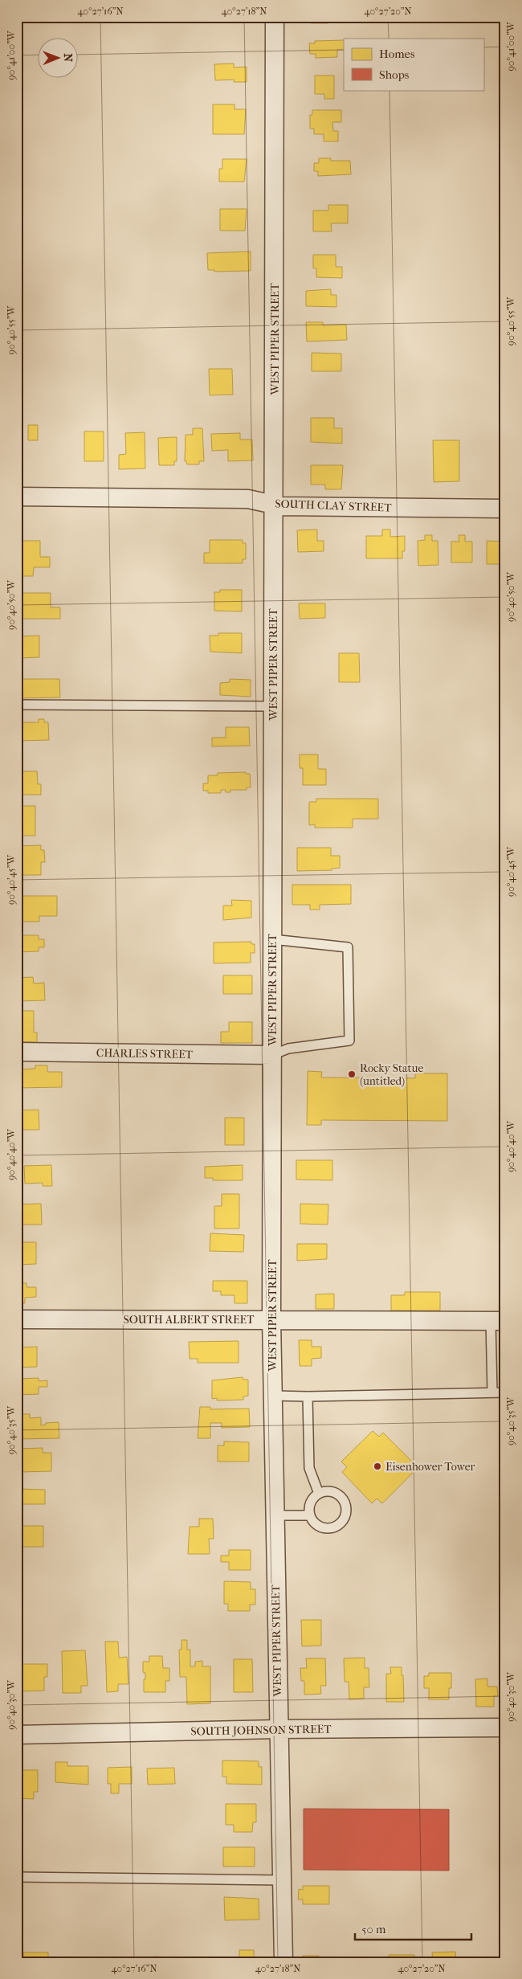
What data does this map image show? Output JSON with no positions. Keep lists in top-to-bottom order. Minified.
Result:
{"streets":{"street":["WEST PIPER STREET","SOUTH CLAY STREET","CHARLES STREET","SOUTH ALBERT STREET","SOUTH JOHNSON STREET"]},"crossings":[["WEST PIPER STREET","SOUTH CLAY STREET"],["WEST PIPER STREET","CHARLES STREET"],["WEST PIPER STREET","SOUTH ALBERT STREET"],["WEST PIPER STREET","SOUTH JOHNSON STREET"]],"places":["Rocky Statue (untitled)","Eisenhower Tower"],"legend":["Homes","Shops"],"scale_bar":"50 m","north":"right","coordinates":["40°27'16\"N","40°27'18\"N","40°27'20\"N","90°41'00\"W","90°40'55\"W","90°40'50\"W","90°40'45\"W","90°40'40\"W","90°40'35\"W","90°40'30\"W"]}
